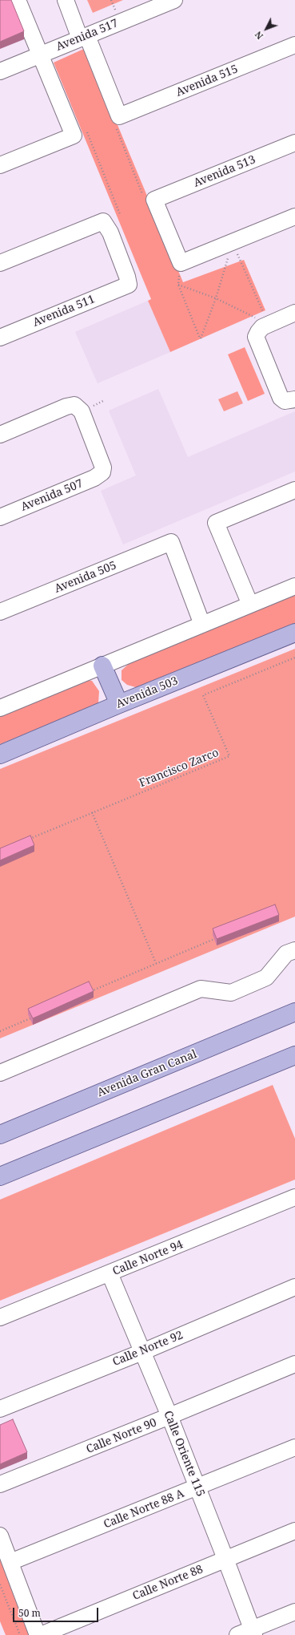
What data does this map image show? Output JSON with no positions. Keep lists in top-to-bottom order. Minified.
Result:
{"streets":{"main road":["Avenida 503","Avenida Gran Canal"],"street":["Avenida 517","Avenida 515","Avenida 513","Avenida 511","Avenida 507","Avenida 505","Calle Norte 94","Calle Norte 92","Calle Norte 90","Calle Oriente 115","Calle Norte 88 A","Calle Norte 88"],"path":["Francisco Zarco"]},"crossings":[["Calle Norte 94","Calle Oriente 115"],["Calle Norte 92","Calle Oriente 115"],["Calle Norte 90","Calle Oriente 115"],["Calle Oriente 115","Calle Norte 88 A"],["Calle Oriente 115","Calle Norte 88"]],"scale_bar":"50 m","north":"bottom left"}
